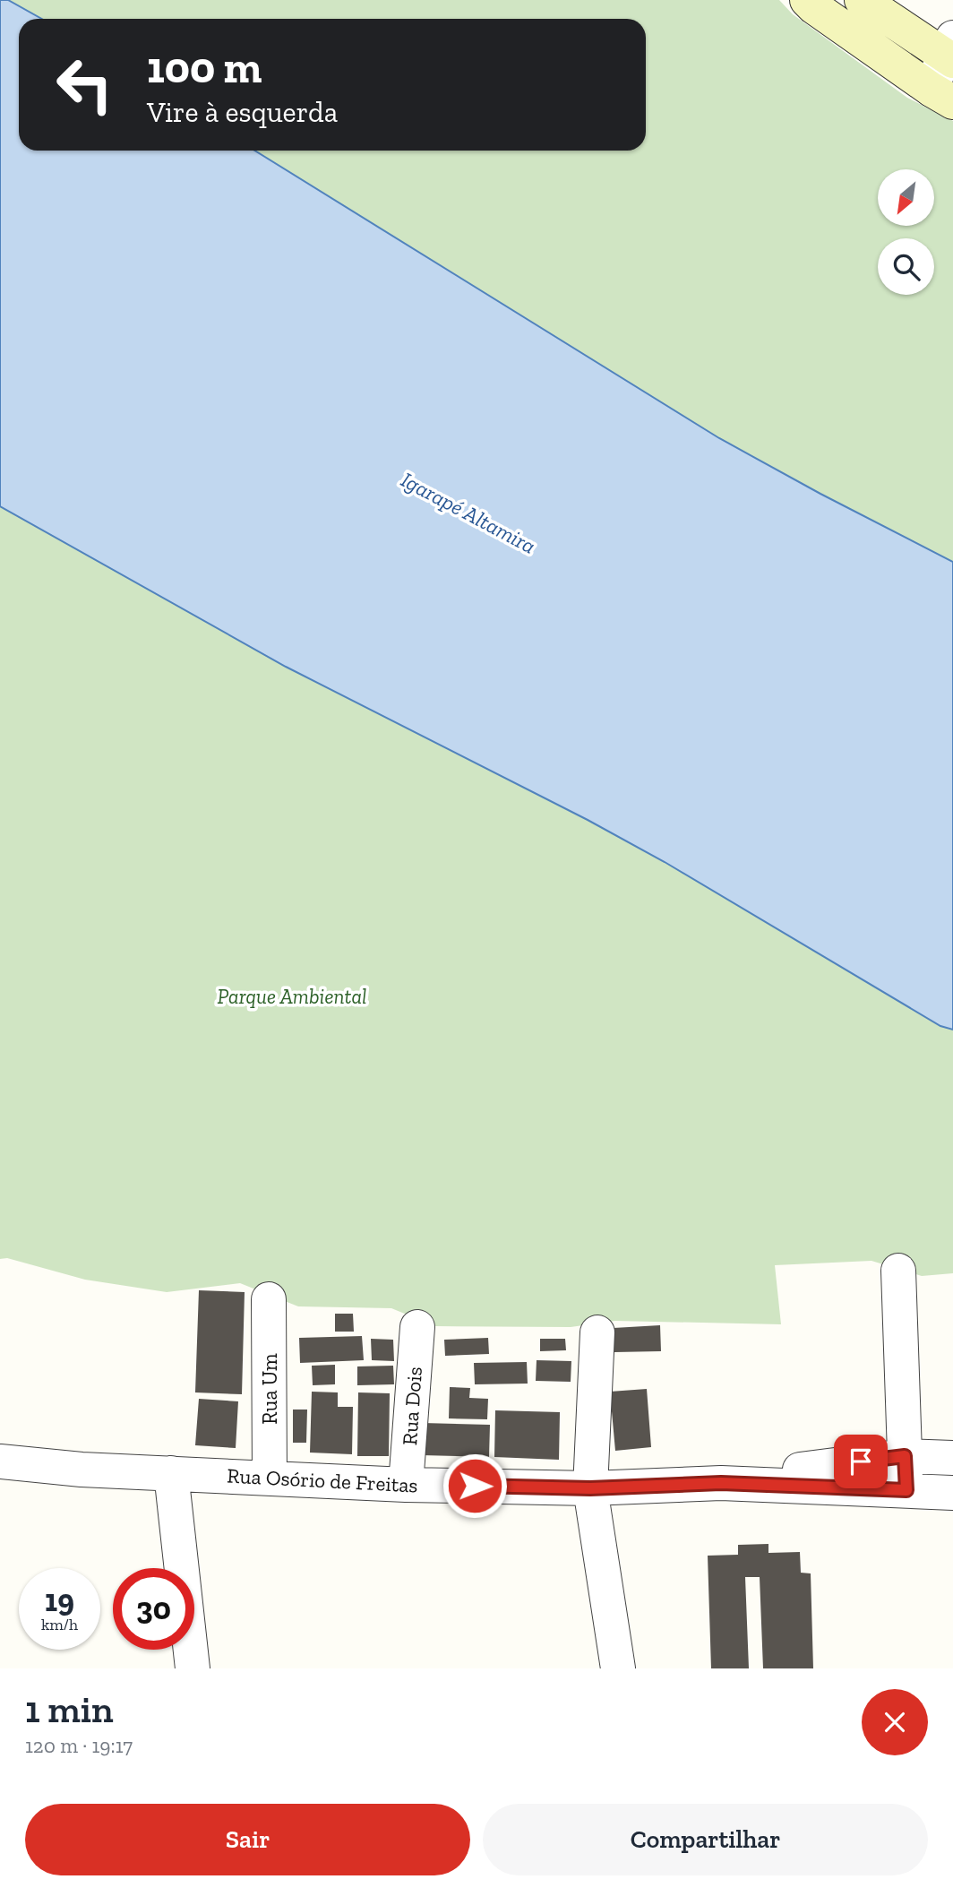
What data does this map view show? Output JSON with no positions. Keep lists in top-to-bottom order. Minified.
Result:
{"streets":{"street":["Rua Um","Rua Dois","Rua Osório de Freitas"]},"crossings":[["Rua Um","Rua Osório de Freitas"],["Rua Dois","Rua Osório de Freitas"]],"water":["Igarapé Altamira"],"parks":["Parque Ambiental"],"north":"bottom left","page":{"turn":["100 m","Vire à esquerda"],"speed":"19 km/h","limit":"30","heading":["1 min","120 m · 19:17"],"buttons":["Sair","Compartilhar"]}}
